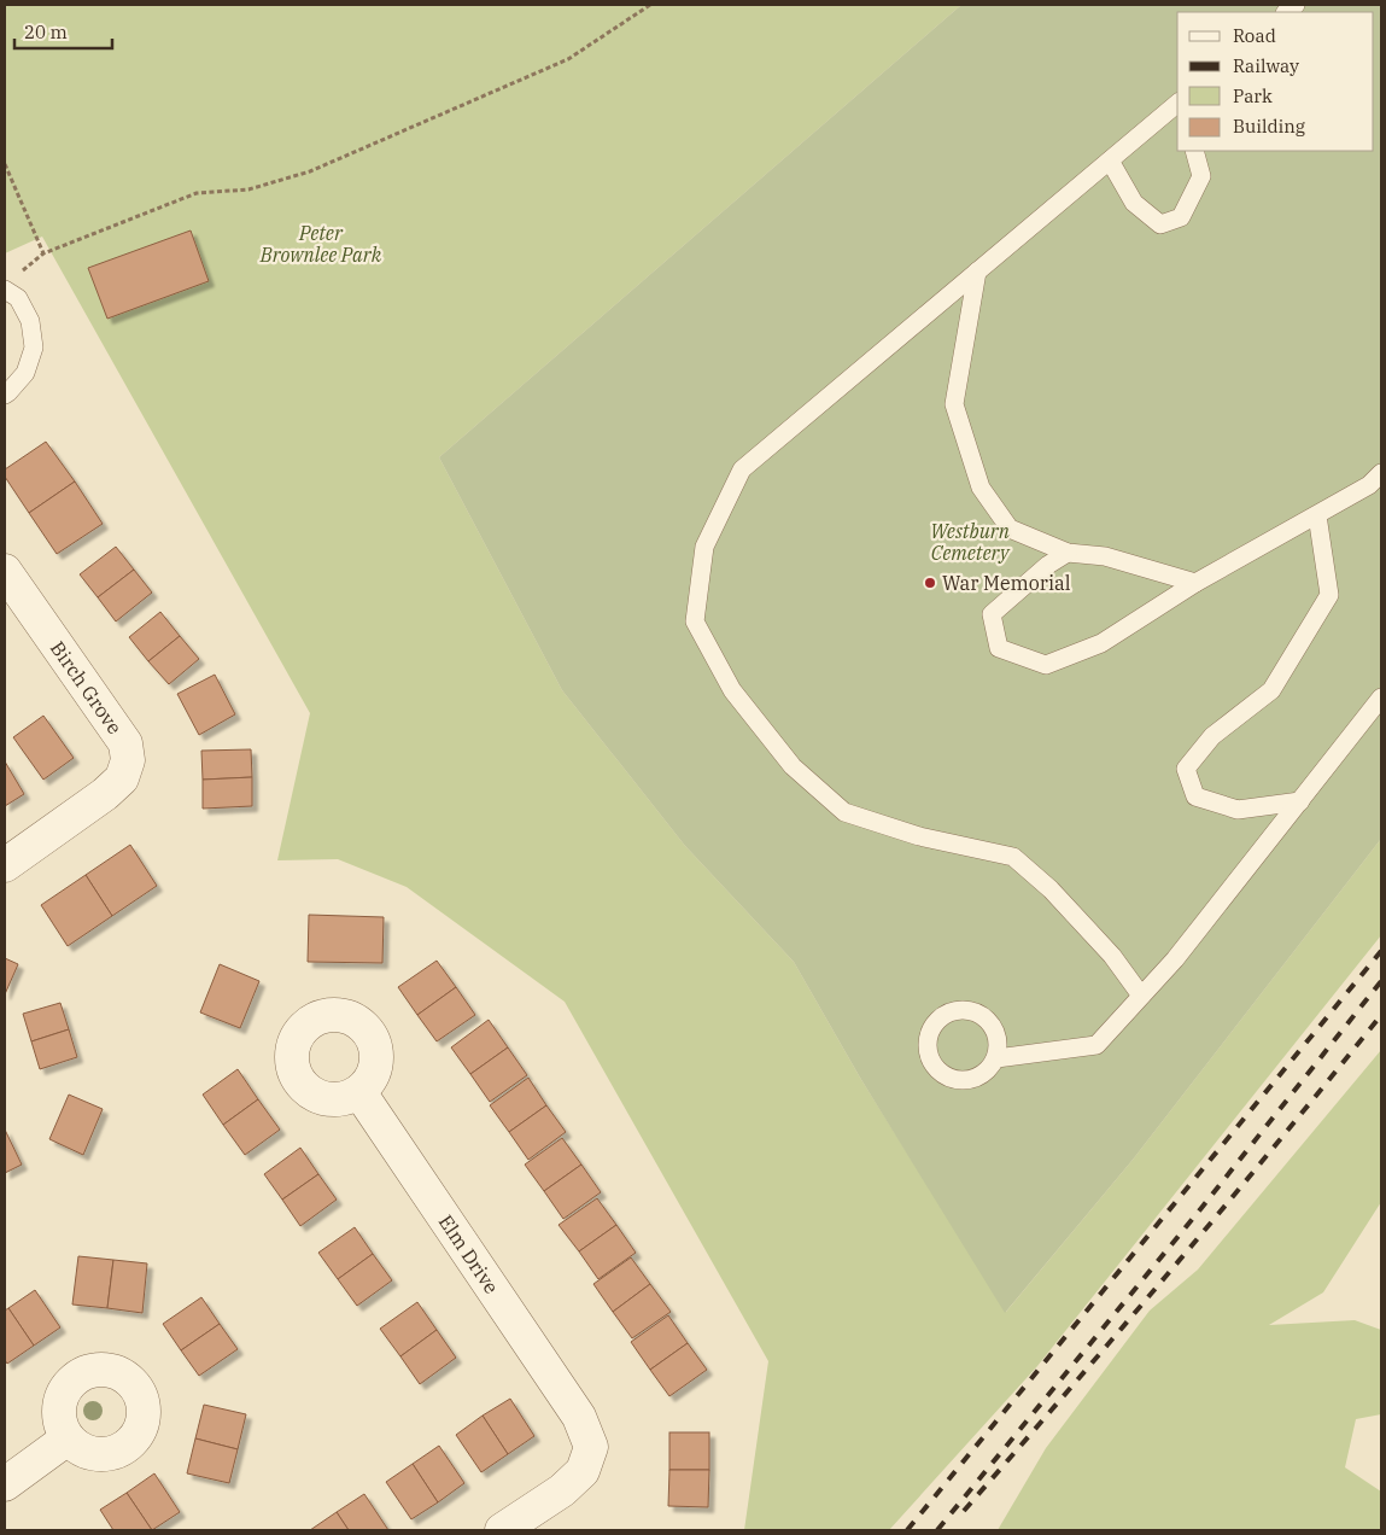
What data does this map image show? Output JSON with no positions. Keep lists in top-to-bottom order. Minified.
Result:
{"streets":{"street":["Birch Grove","Elm Drive"]},"parks":["Peter Brownlee Park","Westburn Cemetery"],"places":["War Memorial"],"legend":["Road","Railway","Park","Building"],"scale_bar":"20 m"}
